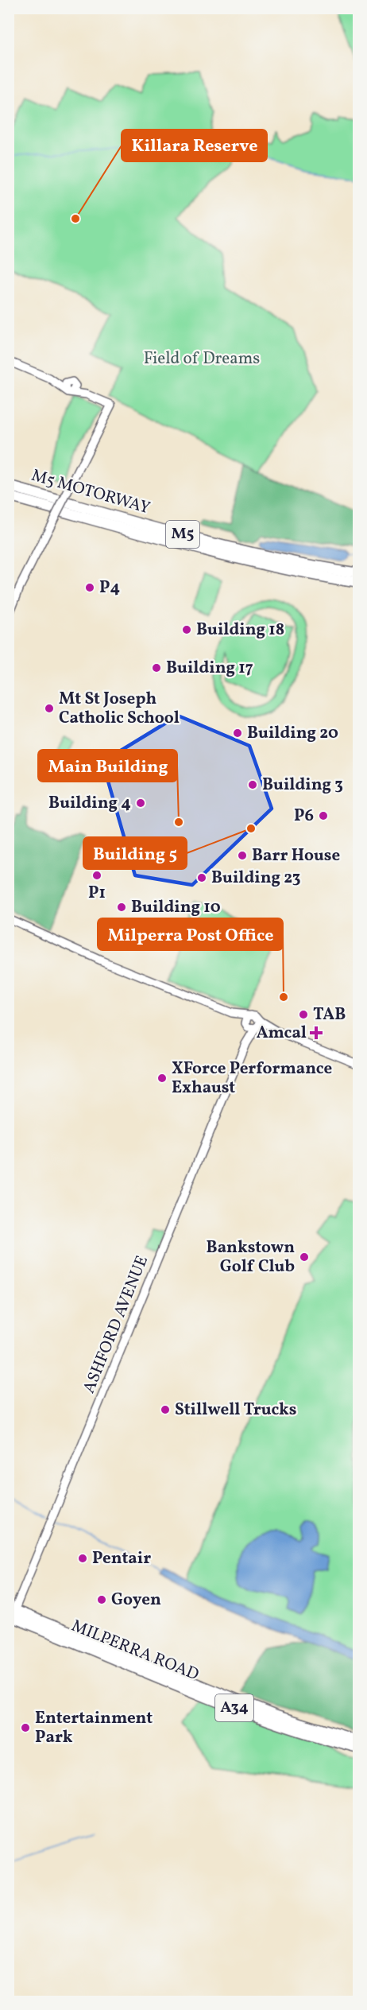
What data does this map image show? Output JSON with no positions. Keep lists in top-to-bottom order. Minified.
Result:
{"streets":{"highway":["M5 MOTORWAY","M5","MILPERRA ROAD","A34"],"main road":["ASHFORD AVENUE"]},"crossings":[["ASHFORD AVENUE","MILPERRA ROAD"]],"parks":["Field of Dreams"],"places":{"other":["Killara Reserve","P4","Building 18","Building 17","Mt St Joseph Catholic School","Building 20","Building 3","Building 4","P6","Main Building","Building 5","Barr House","P1","Building 23","Building 10","Milperra Post Office","TAB","XForce Performance Exhaust","Bankstown Golf Club","Stillwell Trucks","Pentair","Goyen","Entertainment Park"],"health":["Amcal"]}}
